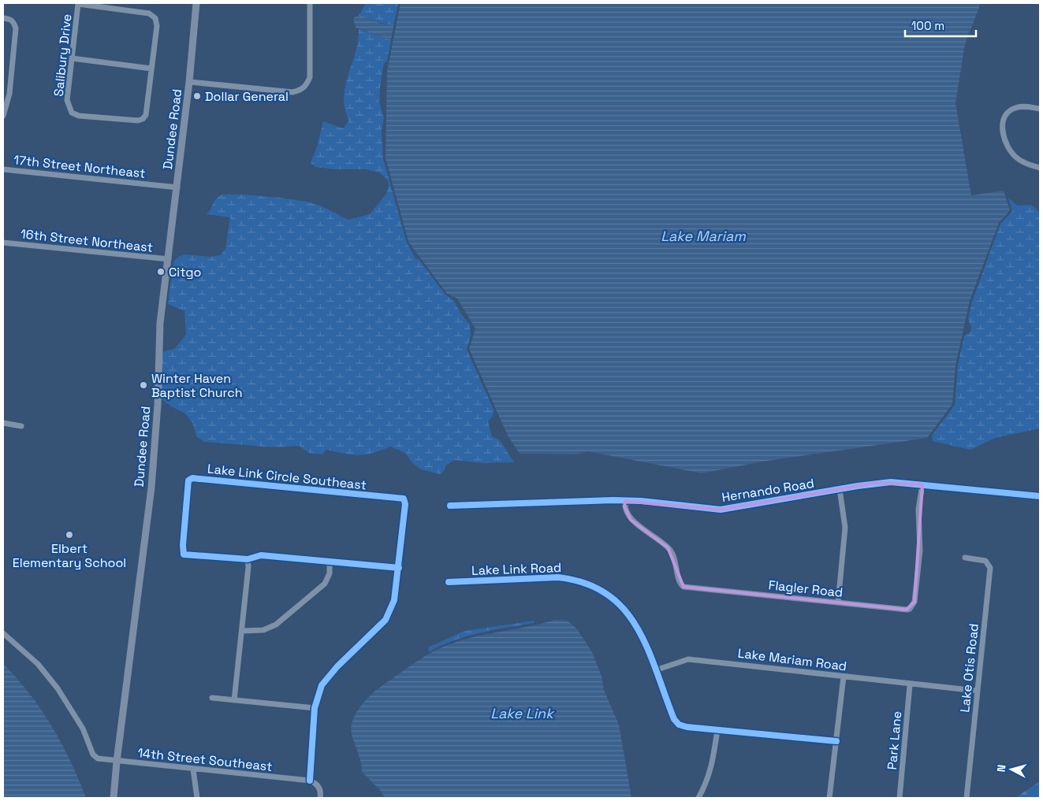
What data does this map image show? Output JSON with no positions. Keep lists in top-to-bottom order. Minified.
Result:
{"streets":{"main road":["Dundee Road"],"street":["Salibury Drive","17th Street Northeast","16th Street Northeast","Lake Link Circle Southeast","Hernando Road","Lake Link Road","Flagler Road","Lake Mariam Road","Lake Otis Road","Park Lane","14th Street Southeast"]},"crossings":[["Dundee Road","17th Street Northeast"],["Dundee Road","16th Street Northeast"],["Dundee Road","14th Street Southeast"],["Hernando Road","Flagler Road"],["Lake Link Road","Lake Mariam Road"],["Lake Mariam Road","Lake Otis Road"],["Lake Mariam Road","Park Lane"]],"water":["Lake Mariam","Lake Link"],"places":["Dollar General","Citgo","Winter Haven Baptist Church","Elbert Elementary School"],"scale_bar":"100 m","north":"left"}
